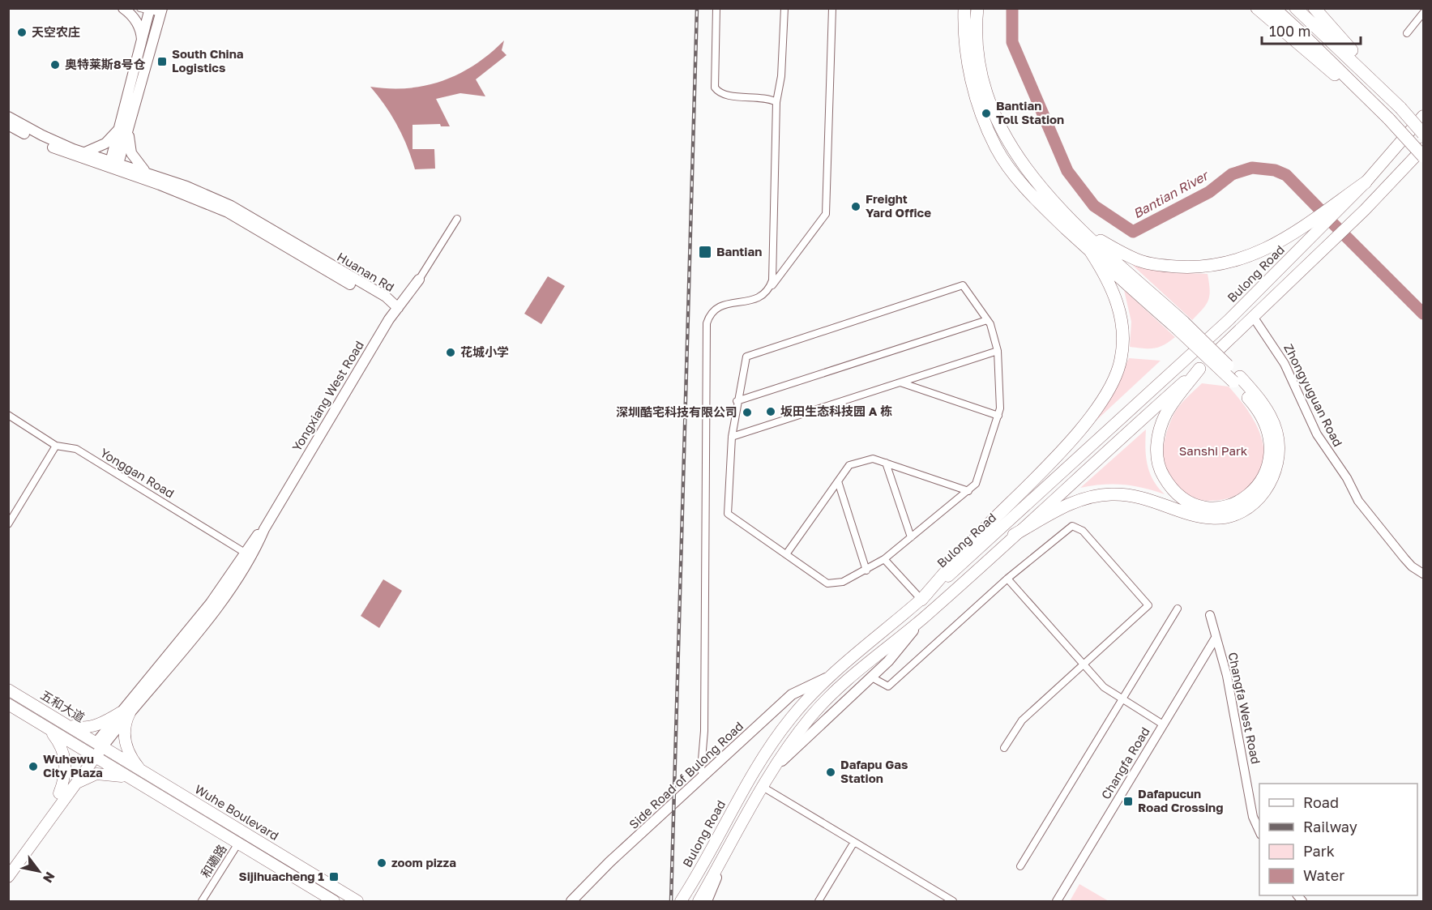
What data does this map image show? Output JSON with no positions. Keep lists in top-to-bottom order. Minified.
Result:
{"streets":{"main road":["Huanan Rd","Bulong Road","Yongxiang West Road","五和大道","Side Road of Bulong Road","Wuhe Boulevard"],"street":["Zhongyuguan Road","Yonggan Road","Changfa West Road","Changfa Road","和磡路"]},"crossings":[["Huanan Rd","Yongxiang West Road"],["Bulong Road","Side Road of Bulong Road"],["Yongxiang West Road","Yonggan Road"],["Yongxiang West Road","五和大道"],["Yongxiang West Road","Wuhe Boulevard"],["五和大道","Wuhe Boulevard"],["Changfa West Road","Changfa Road"],["Wuhe Boulevard","和磡路"]],"water":["Bantian River"],"parks":["Sanshi Park"],"places":{"other":["天空农庄","奥特莱斯8号仓","Bantian Toll Station","Freight Yard Office","花城小学","坂田生态科技园 A 栋","深圳酷宅科技有限公司","Wuhewu City Plaza","Dafapu Gas Station","zoom pizza"],"transit":["South China Logistics","Bantian","Dafapucun Road Crossing","Sijihuacheng 1"]},"legend":["Road","Railway","Park","Water"],"scale_bar":"100 m","north":"bottom right"}
